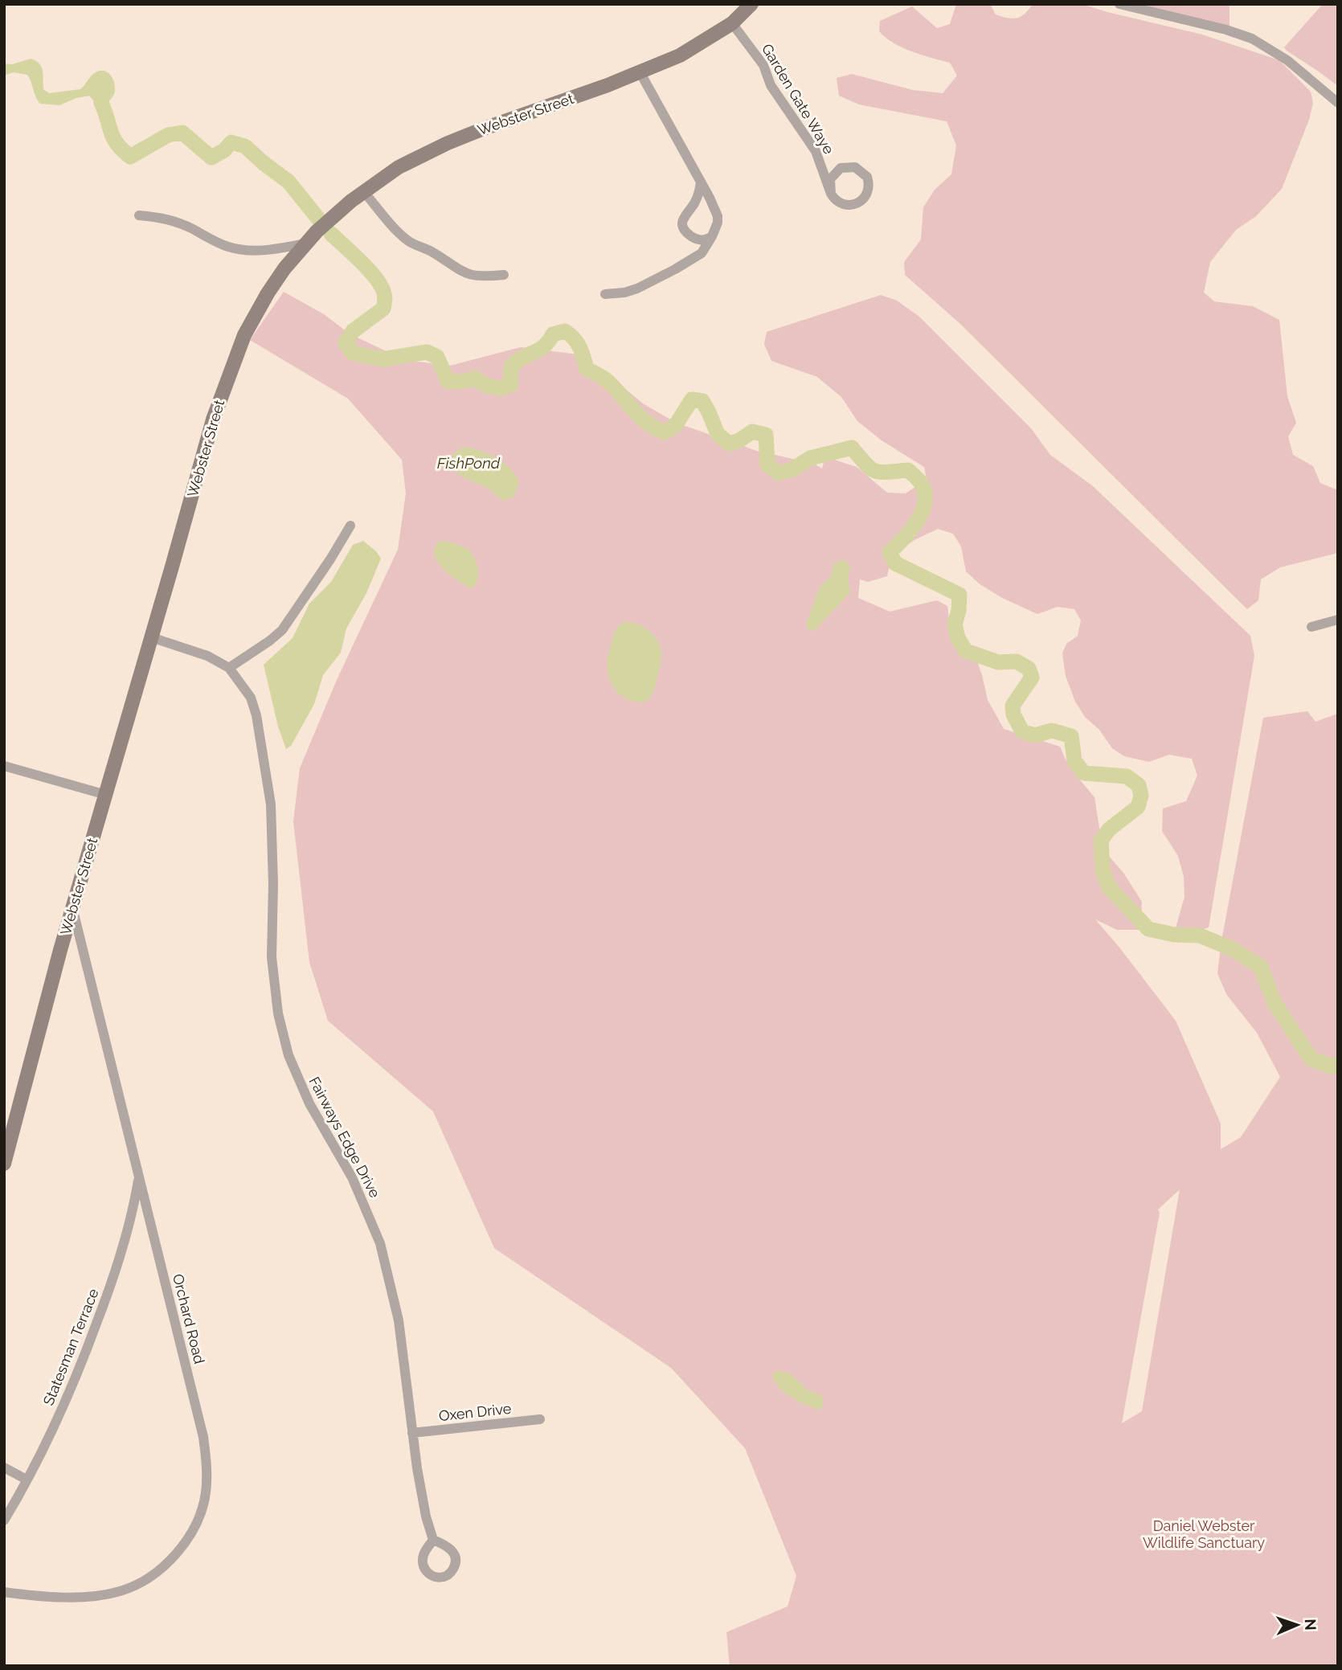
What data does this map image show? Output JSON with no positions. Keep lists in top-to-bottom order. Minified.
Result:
{"streets":{"street":["Garden Gate Waye","Webster Street","Fairways Edge Drive","Orchard Road","Statesman Terrace","Oxen Drive"]},"crossings":[["Garden Gate Waye","Webster Street"],["Webster Street","Fairways Edge Drive"],["Webster Street","Orchard Road"],["Fairways Edge Drive","Oxen Drive"],["Orchard Road","Statesman Terrace"]],"water":["FishPond"],"parks":["Daniel Webster Wildlife Sanctuary"],"north":"right"}
